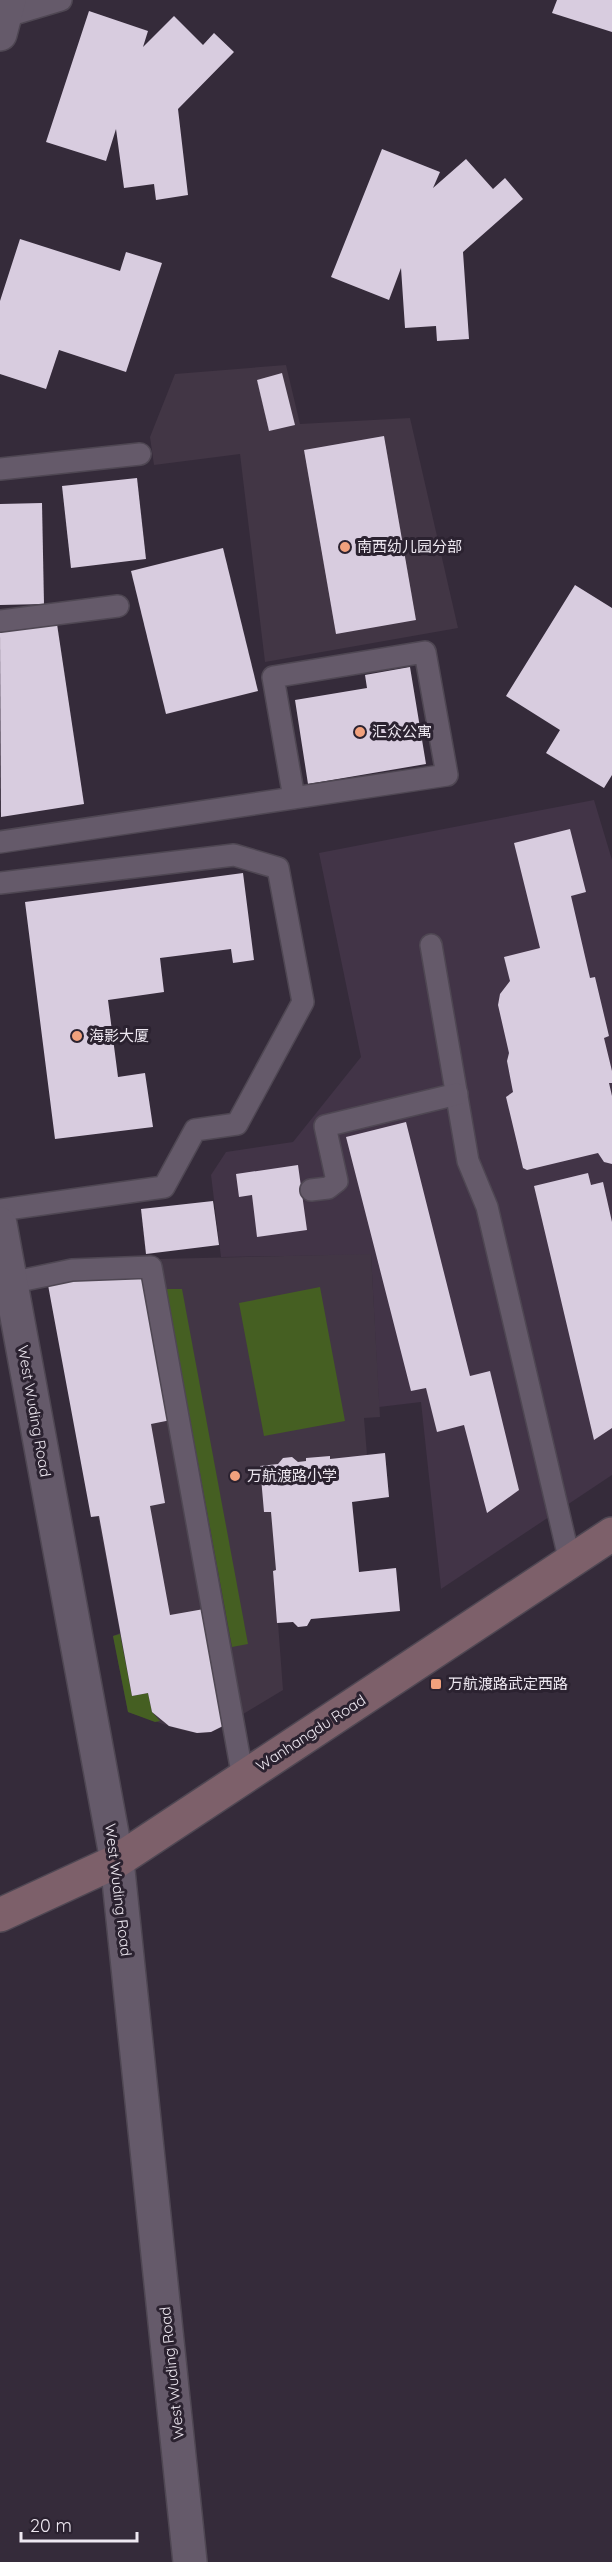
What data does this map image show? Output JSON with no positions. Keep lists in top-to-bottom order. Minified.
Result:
{"streets":{"street":["West Wuding Road","Wanhangdu Road"]},"crossings":[["West Wuding Road","Wanhangdu Road"]],"places":{"other":["南西幼儿园分部","汇众公寓","海影大厦","万航渡路小学"],"transit":["万航渡路武定西路"]},"scale_bar":"20 m"}
